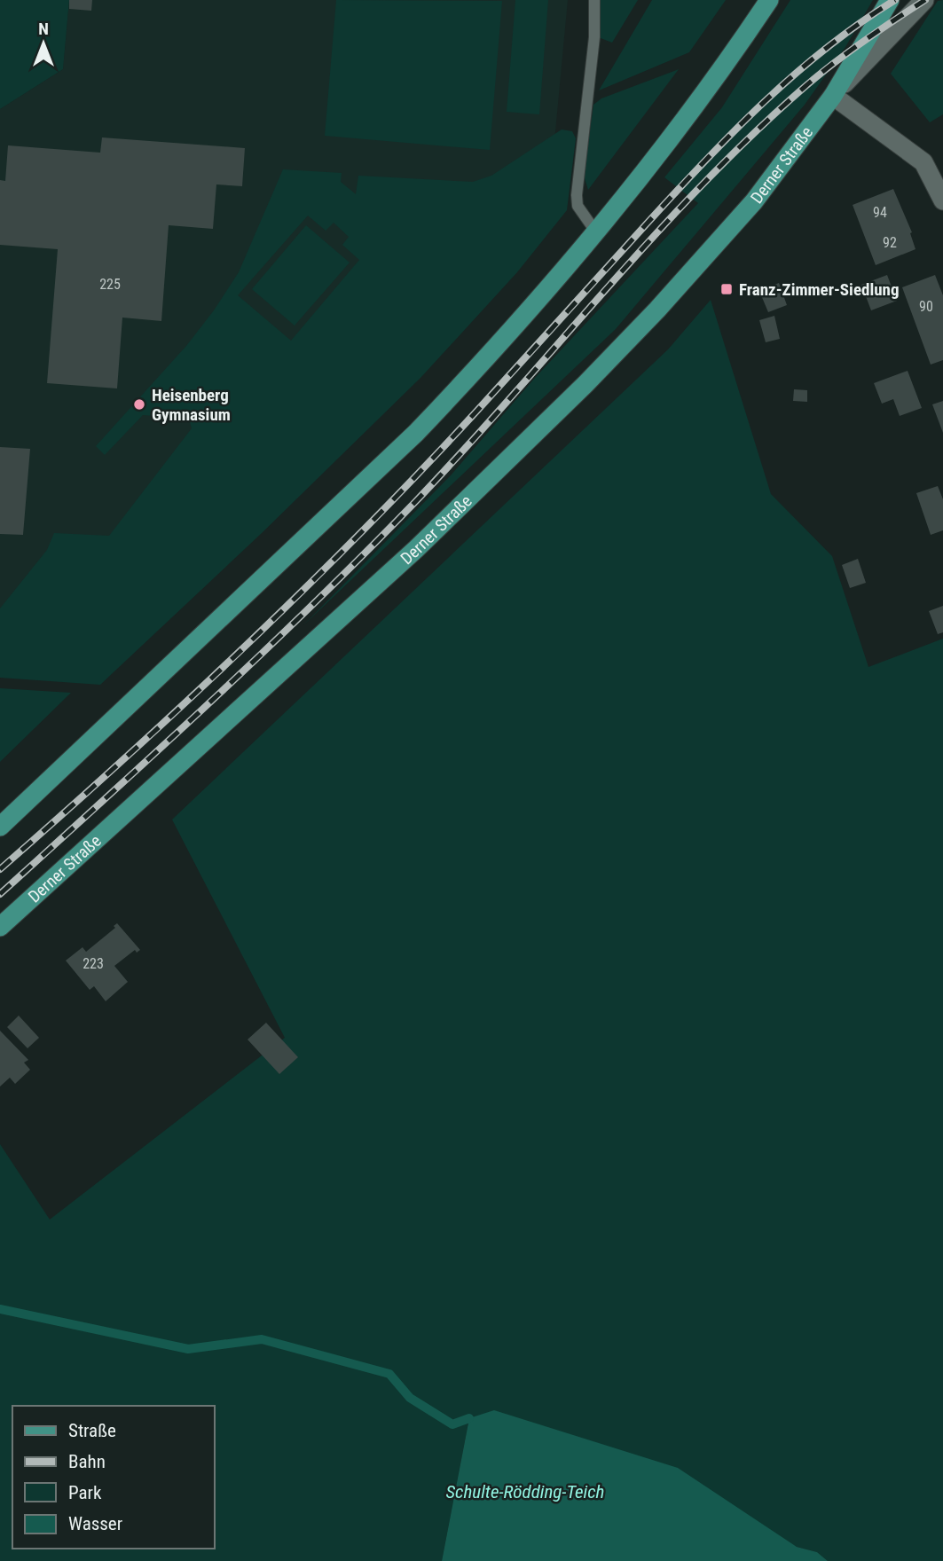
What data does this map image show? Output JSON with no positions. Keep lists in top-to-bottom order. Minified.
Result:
{"streets":{"main road":["Derner Straße"]},"water":["Schulte-Rödding-Teich"],"places":{"transit":["Franz-Zimmer-Siedlung"],"other":["Heisenberg Gymnasium"]},"house_numbers":["94","92","225","90","223"],"legend":["Straße","Bahn","Park","Wasser"],"north":"top"}
